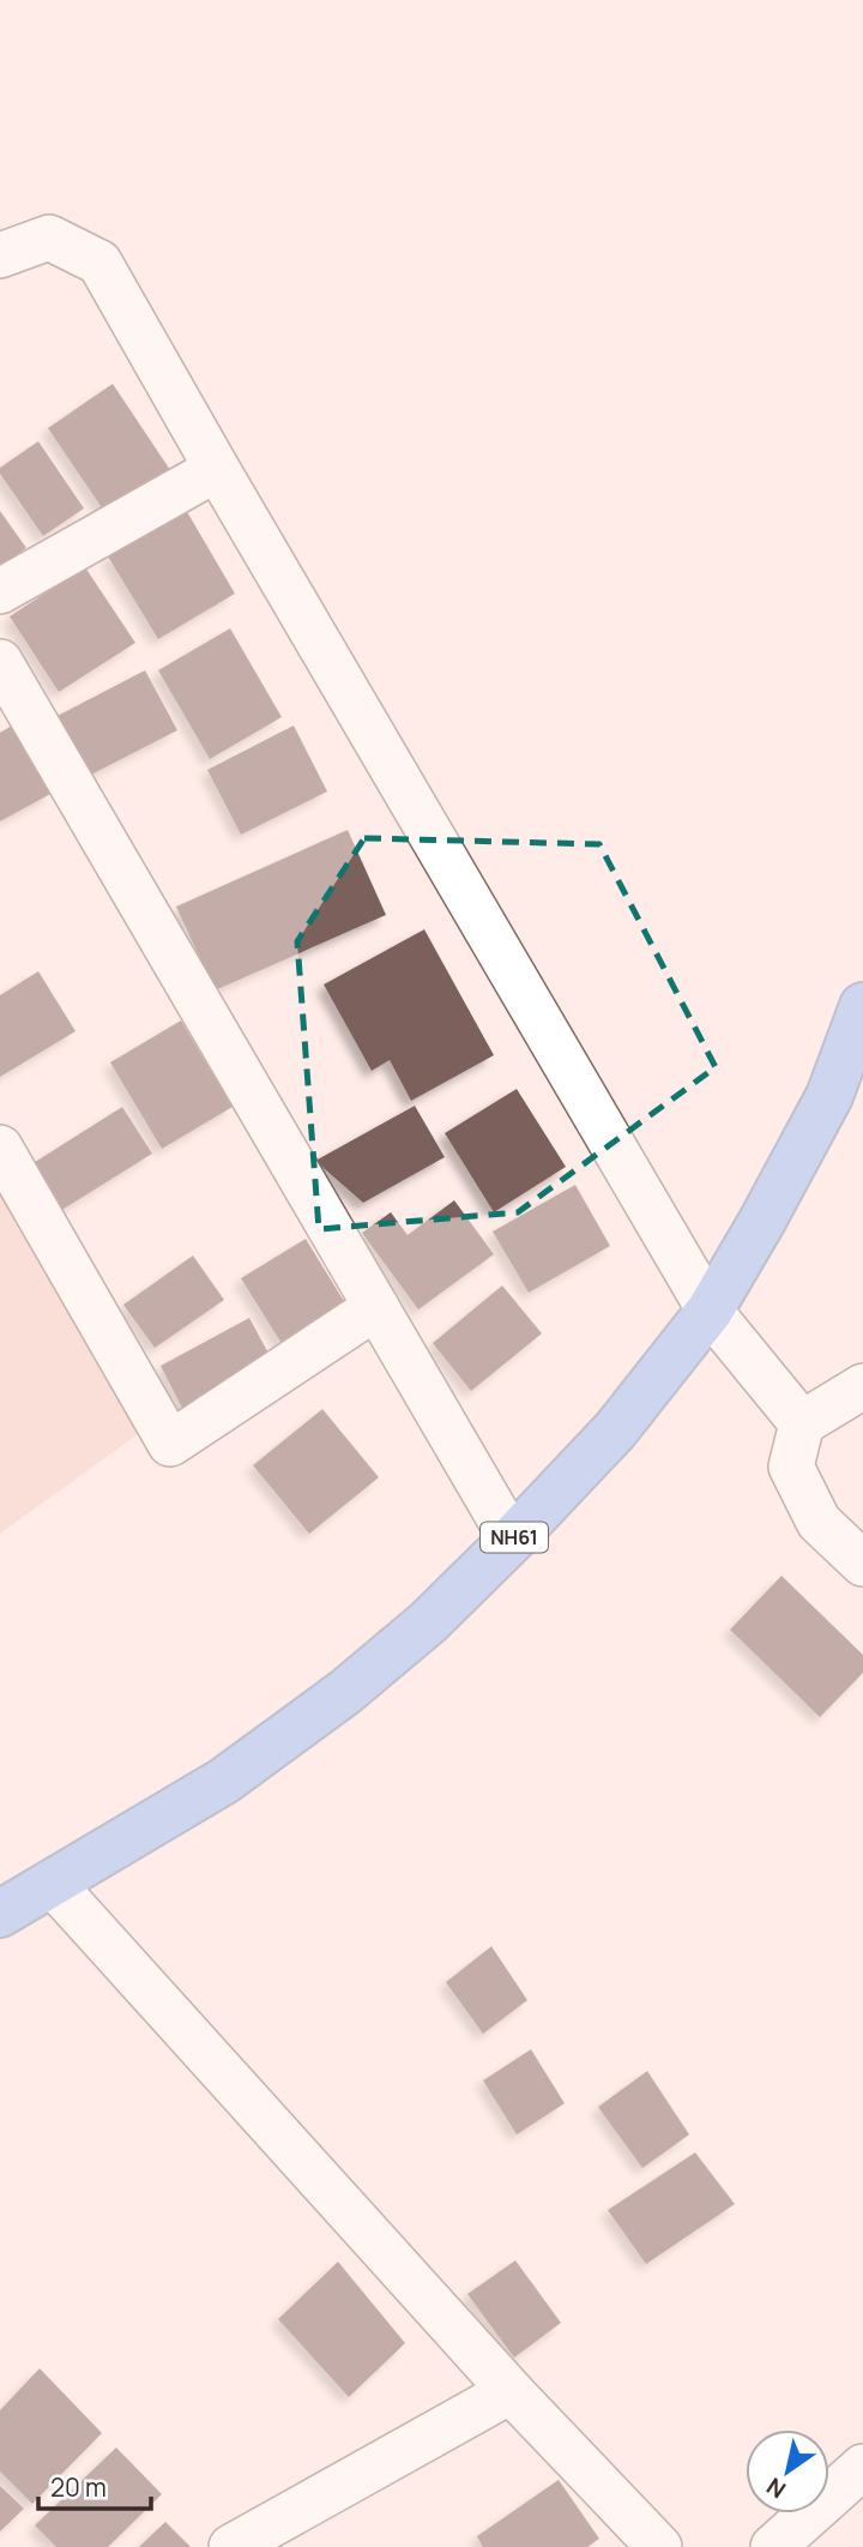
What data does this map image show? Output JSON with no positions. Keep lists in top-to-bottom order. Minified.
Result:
{"streets":{"highway":["NH61"]},"scale_bar":"20 m","north":"bottom left"}
